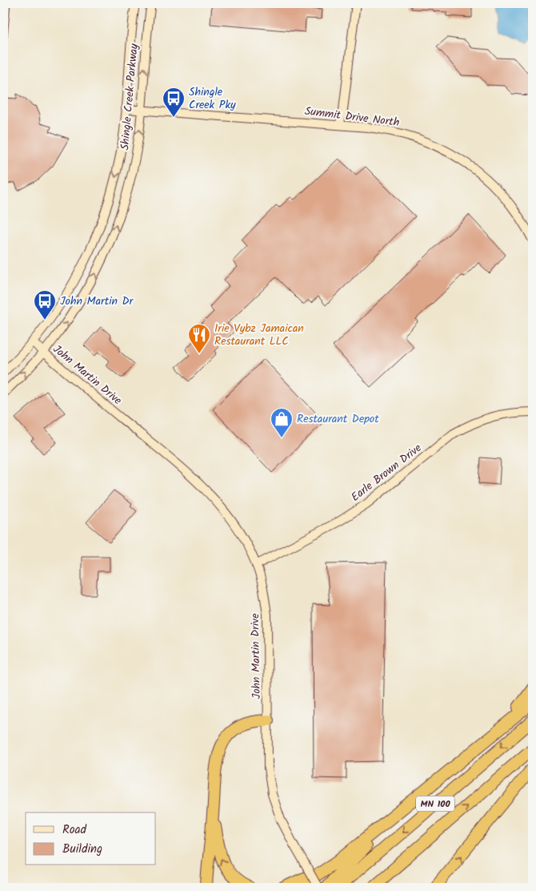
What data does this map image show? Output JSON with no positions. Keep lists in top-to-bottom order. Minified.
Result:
{"streets":{"highway":["MN 100"],"street":["Shingle Creek Parkway","Summit Drive North","John Martin Drive","Earle Brown Drive"]},"crossings":[["Shingle Creek Parkway","Summit Drive North"],["Shingle Creek Parkway","John Martin Drive"],["John Martin Drive","Earle Brown Drive"]],"places":{"bus stop":["Shingle Creek Pky","John Martin Dr"],"restaurant":["Irie Vybz Jamaican Restaurant LLC"],"shop":["Restaurant Depot"]},"legend":["Road","Building"]}
